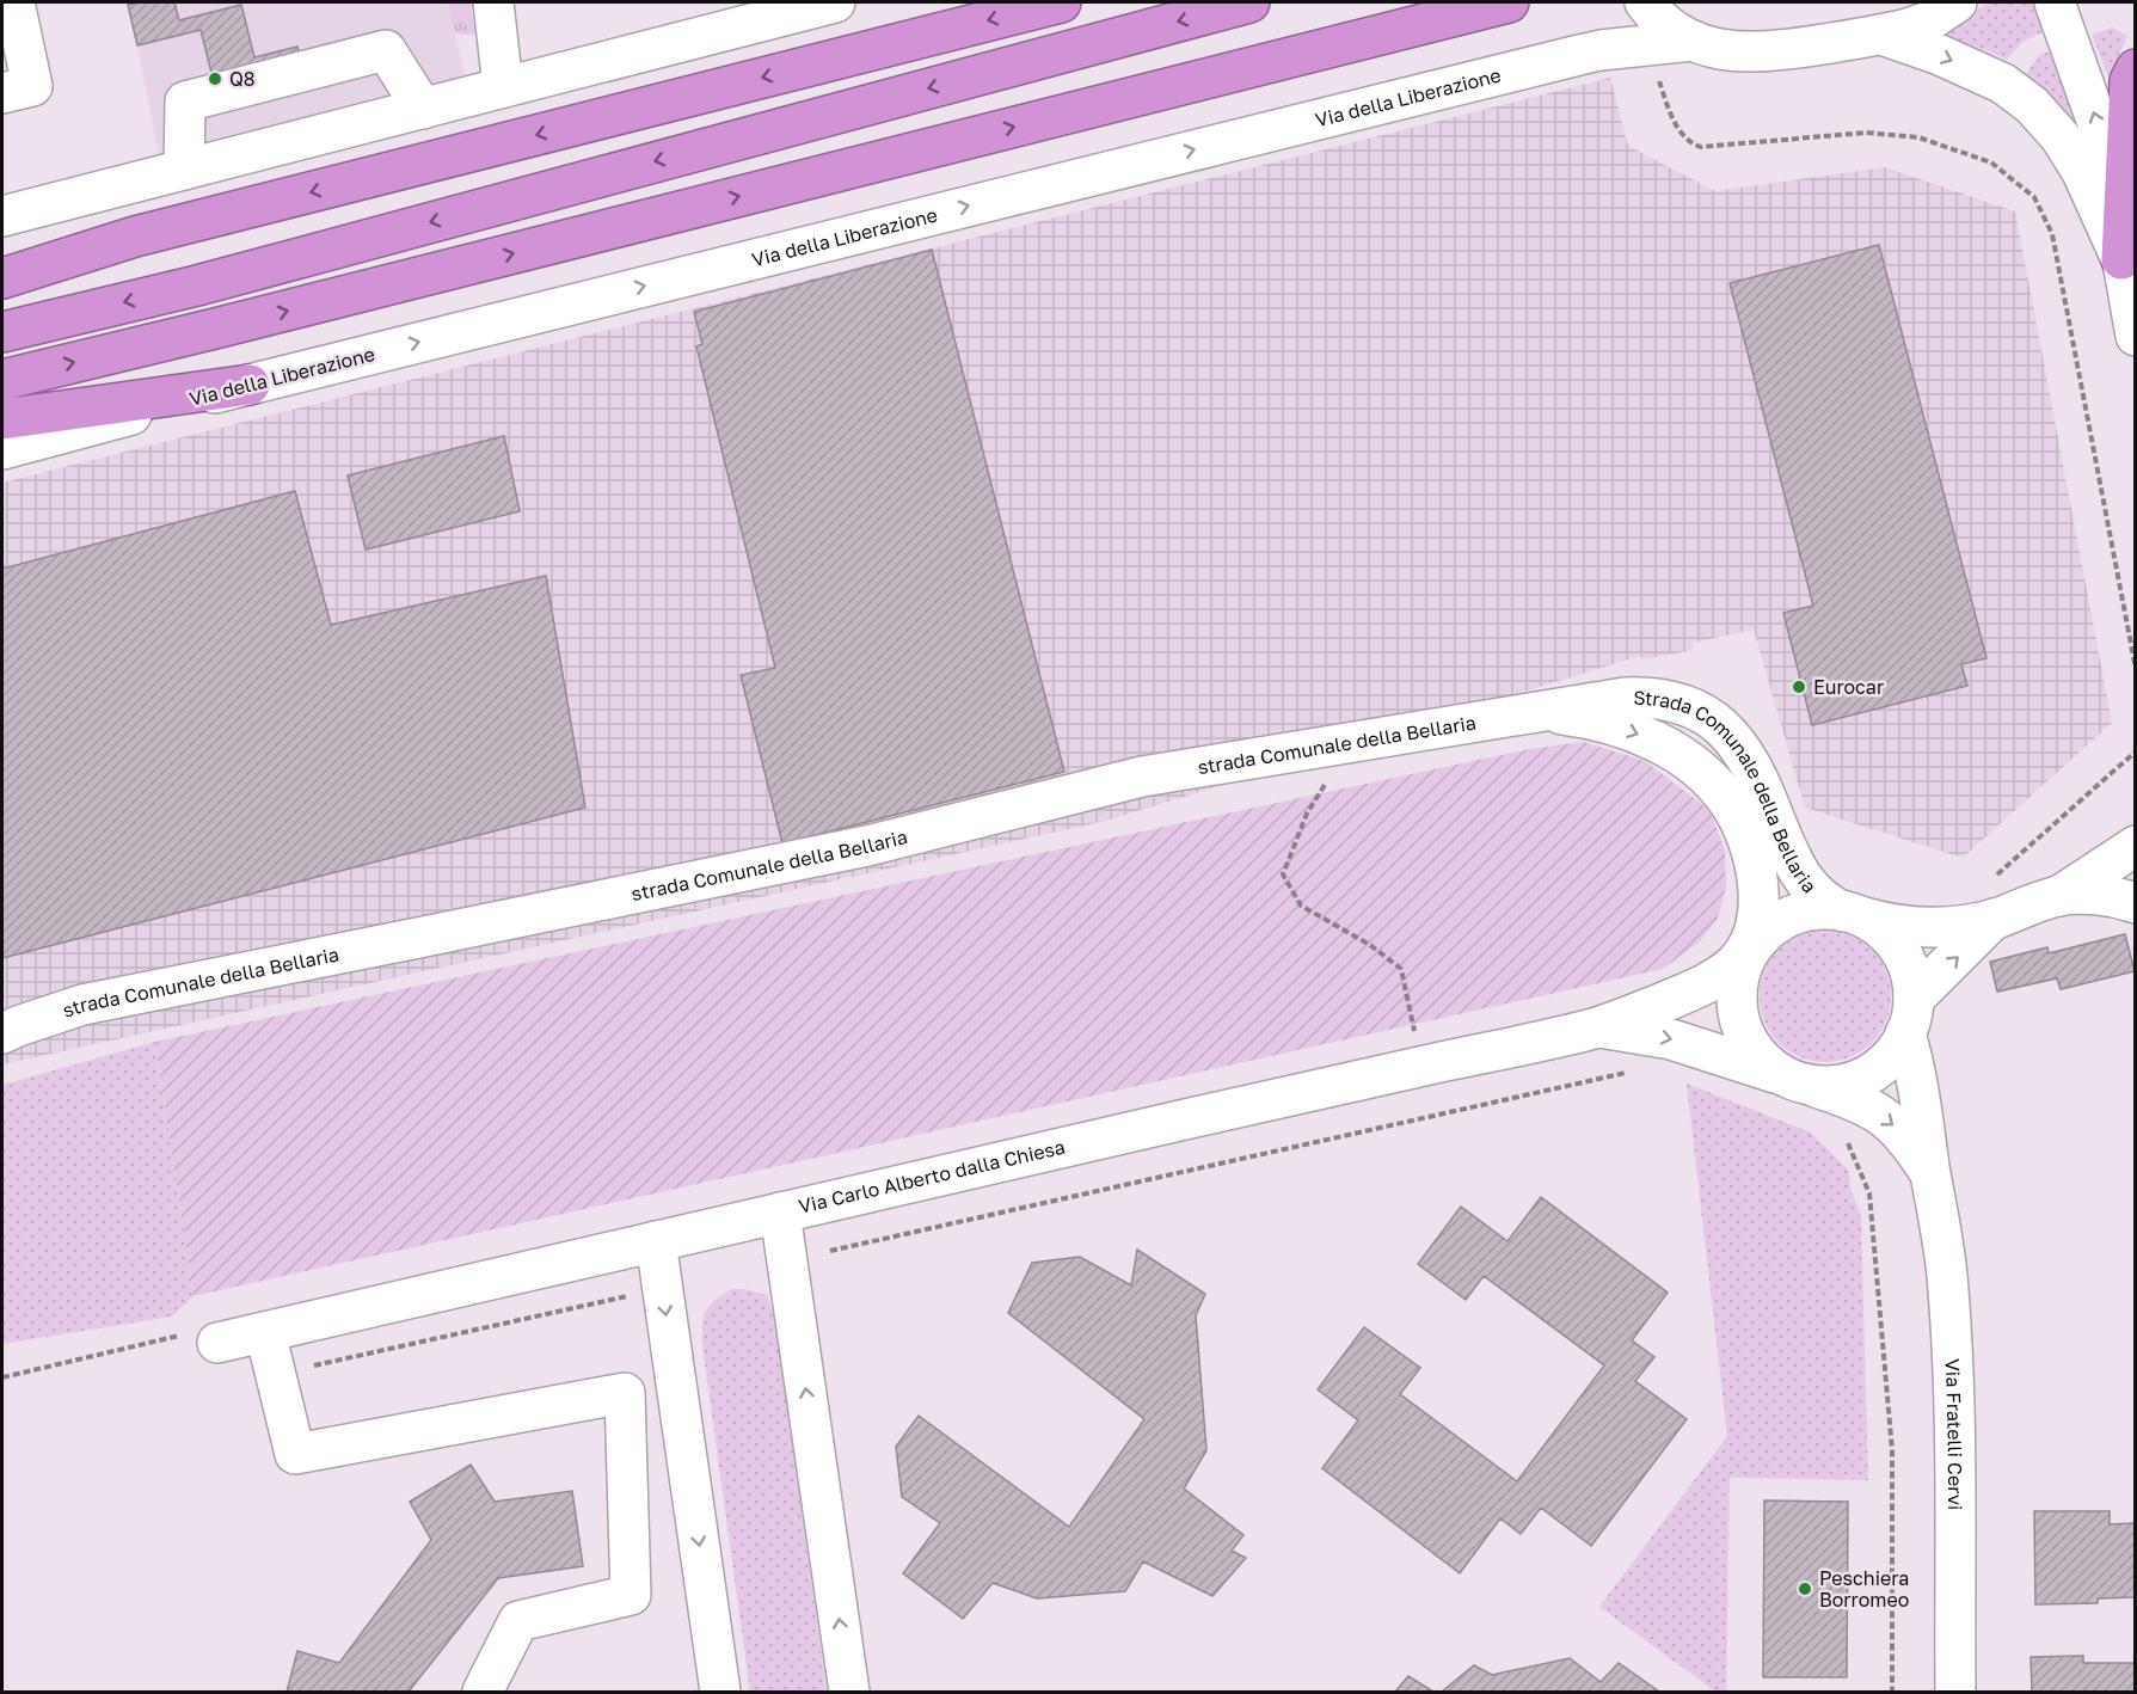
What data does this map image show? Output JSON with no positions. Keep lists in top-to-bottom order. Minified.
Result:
{"streets":{"street":["Via della Liberazione","strada Comunale della Bellaria","Strada Comunale della Bellaria","Via Carlo Alberto dalla Chiesa","Via Fratelli Cervi"]},"crossings":[["strada Comunale della Bellaria","Strada Comunale della Bellaria"],["Strada Comunale della Bellaria","Via Carlo Alberto dalla Chiesa"],["Strada Comunale della Bellaria","Via Fratelli Cervi"],["Via Carlo Alberto dalla Chiesa","Via Fratelli Cervi"]],"one_way":["Strada Comunale della Bellaria"],"places":["Q8","Eurocar","Peschiera Borromeo"]}
